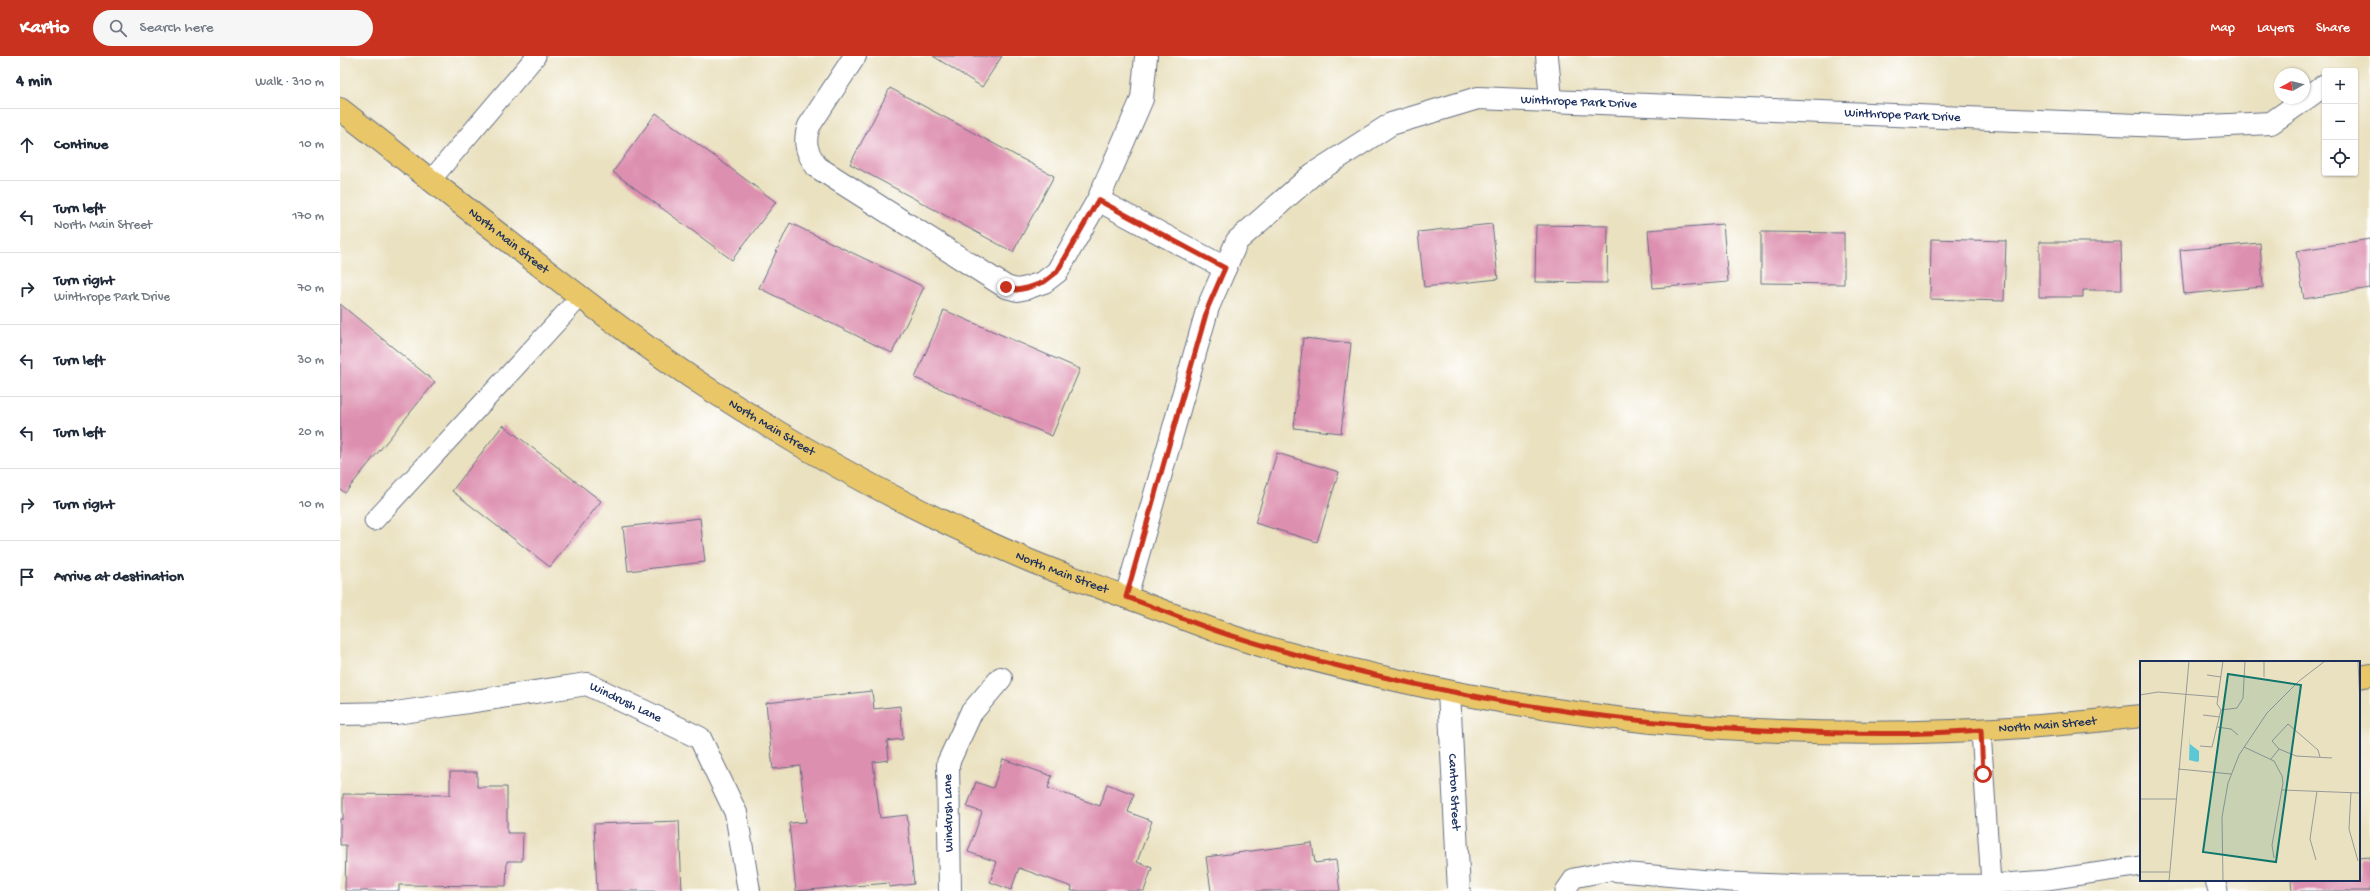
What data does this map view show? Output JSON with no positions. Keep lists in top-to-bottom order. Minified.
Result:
{"streets":{"main road":["North Main Street"],"street":["Winthrope Park Drive","Windrush Lane","Canton Street"]},"crossings":[["Winthrope Park Drive","North Main Street"],["North Main Street","Canton Street"]],"north":"left","page":{"header":"Kartio","search":"Search here","nav":["Map","Layers","Share"],"heading":["4 min","Walk · 310 m"],"map_buttons":["+","−"],"list":[["Continue","10 m"],["Turn left","North Main Street","170 m"],["Turn right","Winthrope Park Drive","70 m"],["Turn left","30 m"],["Turn left","20 m"],["Turn right","10 m"],"Arrive at destination"]}}
